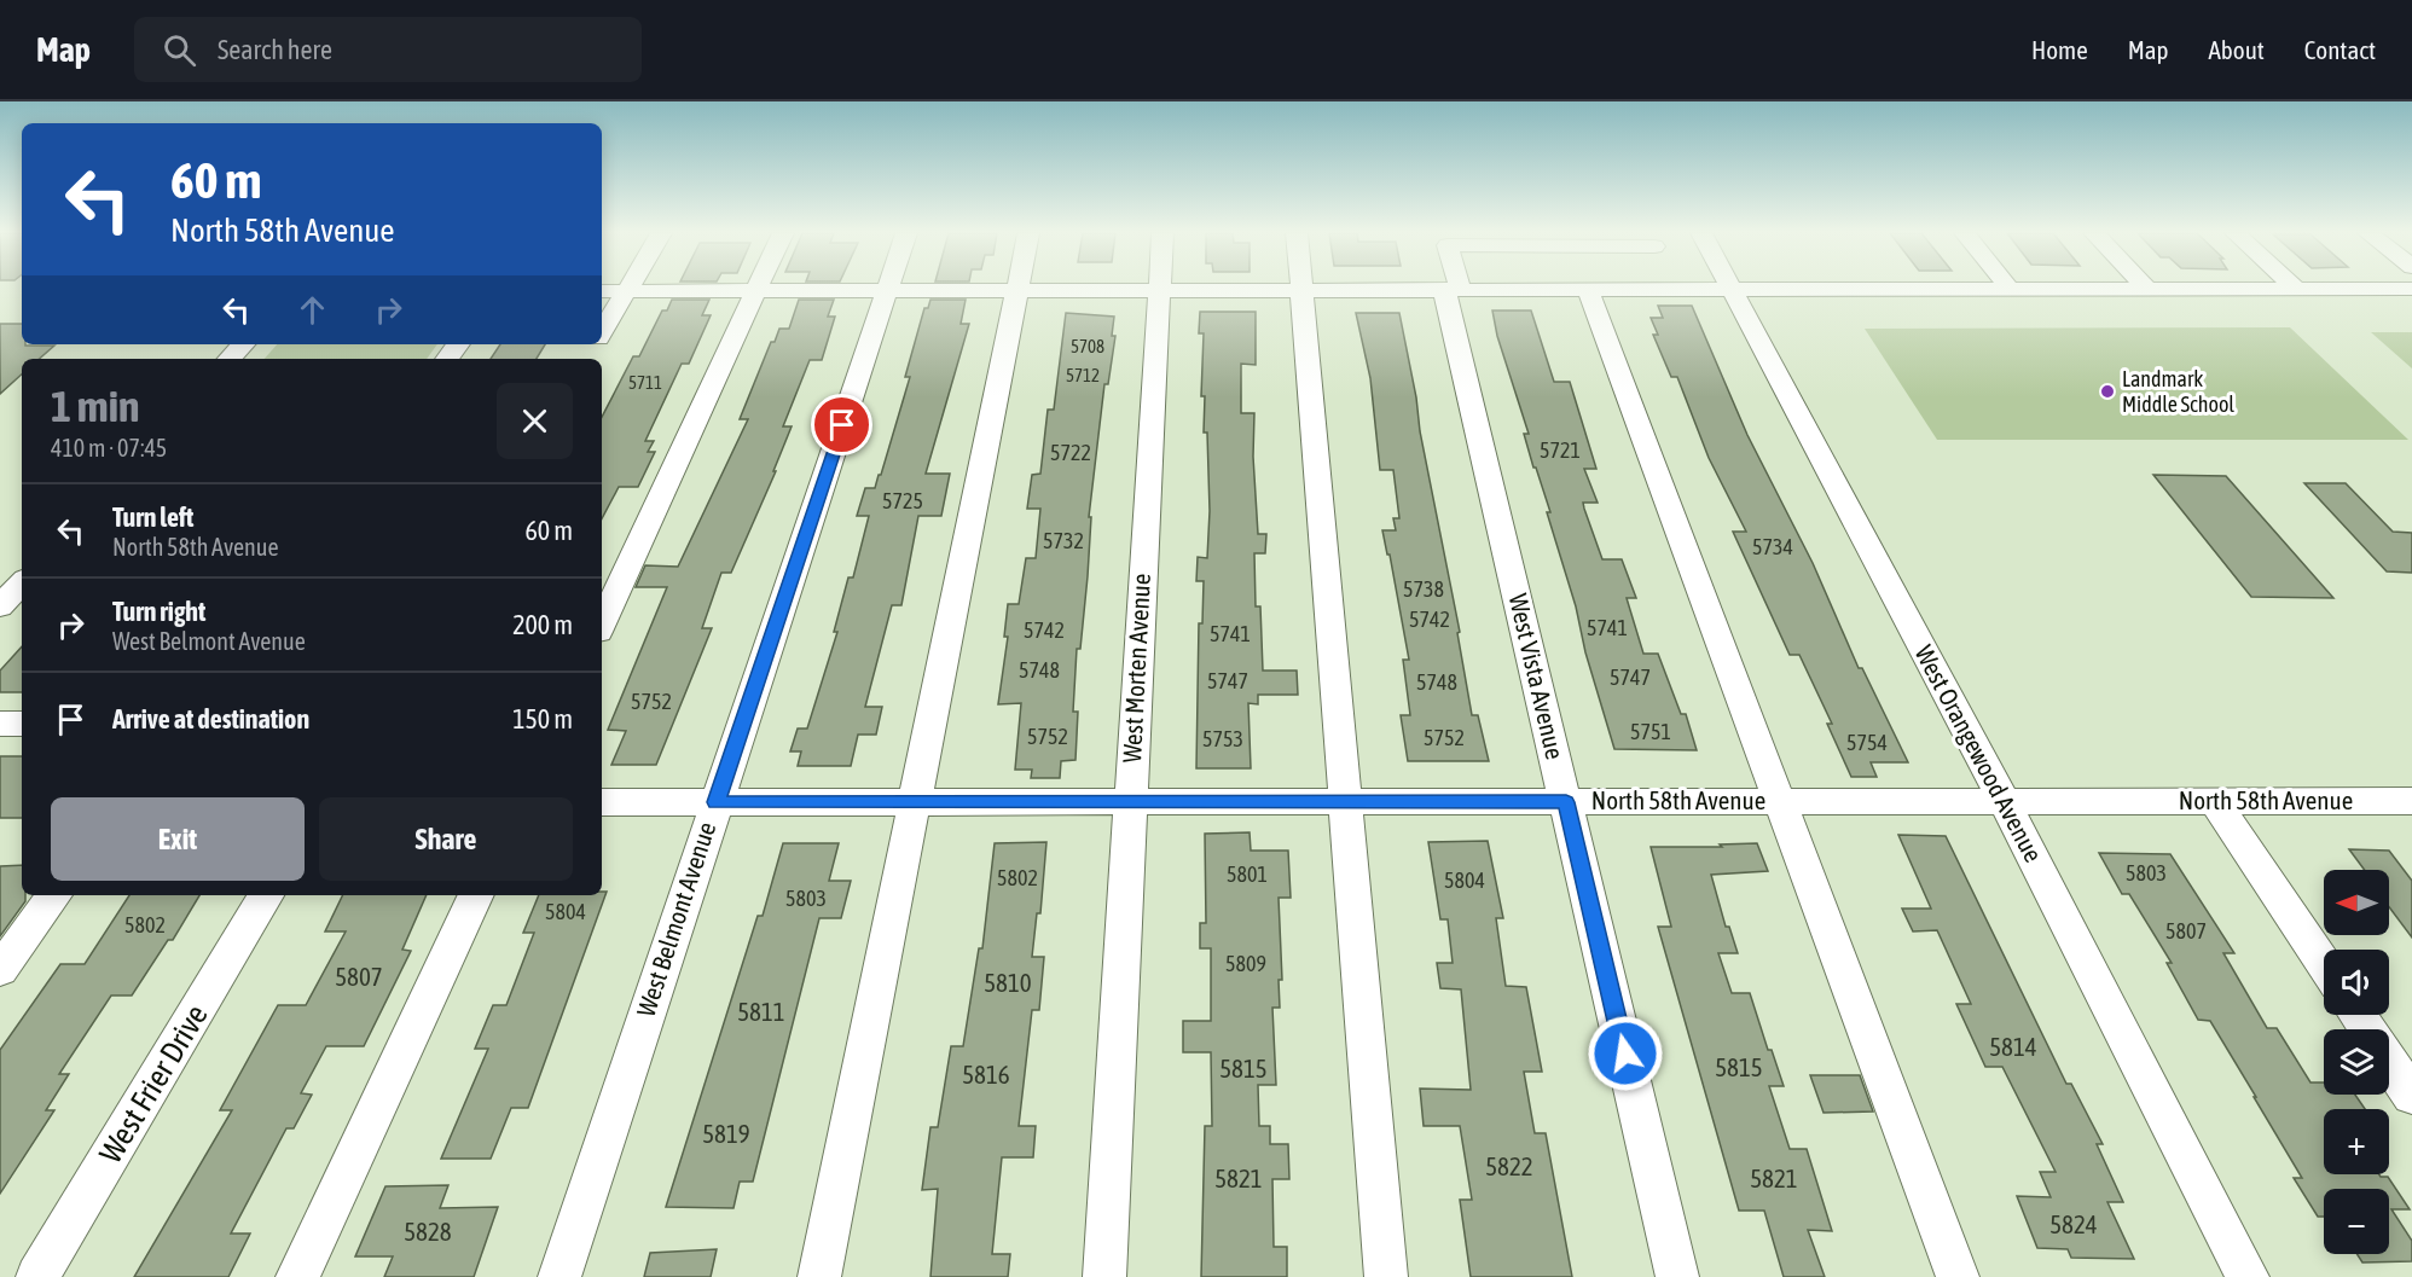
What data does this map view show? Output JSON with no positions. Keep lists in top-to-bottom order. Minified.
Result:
{"streets":{"street":["West Morten Avenue","West Vista Avenue","West Orangewood Avenue","North 58th Avenue","West Belmont Avenue","West Frier Drive"]},"crossings":[["West Morten Avenue","North 58th Avenue"],["West Vista Avenue","North 58th Avenue"],["West Orangewood Avenue","North 58th Avenue"],["North 58th Avenue","West Belmont Avenue"]],"places":["Landmark Middle School"],"house_numbers":["5708","5712","5711","5721","5722","5725","5732","5734","5738","5742","5741","5742","5741","5748","5747","5747","5748","5752","5751","5752","5752","5753","5754","5803","5801","5802","5804","5803","5804","5802","5807","5809","5807","5810","5811","5814","5815","5815","5816","5819","5822","5821","5821","5824","5828"],"north":"left","page":{"header":"Map","search":"Search here","nav":["Home","Map","About","Contact"],"turn":["60 m","North 58th Avenue"],"heading":["1 min","410 m · 07:45"],"list":[{"name":"Turn left","note":"North 58th Avenue","value":"60 m"},{"name":"Turn right","note":"West Belmont Avenue","value":"200 m"},{"name":"Arrive at destination","value":"150 m"}],"buttons":["Exit","Share"],"map_buttons":["+","−"]}}
